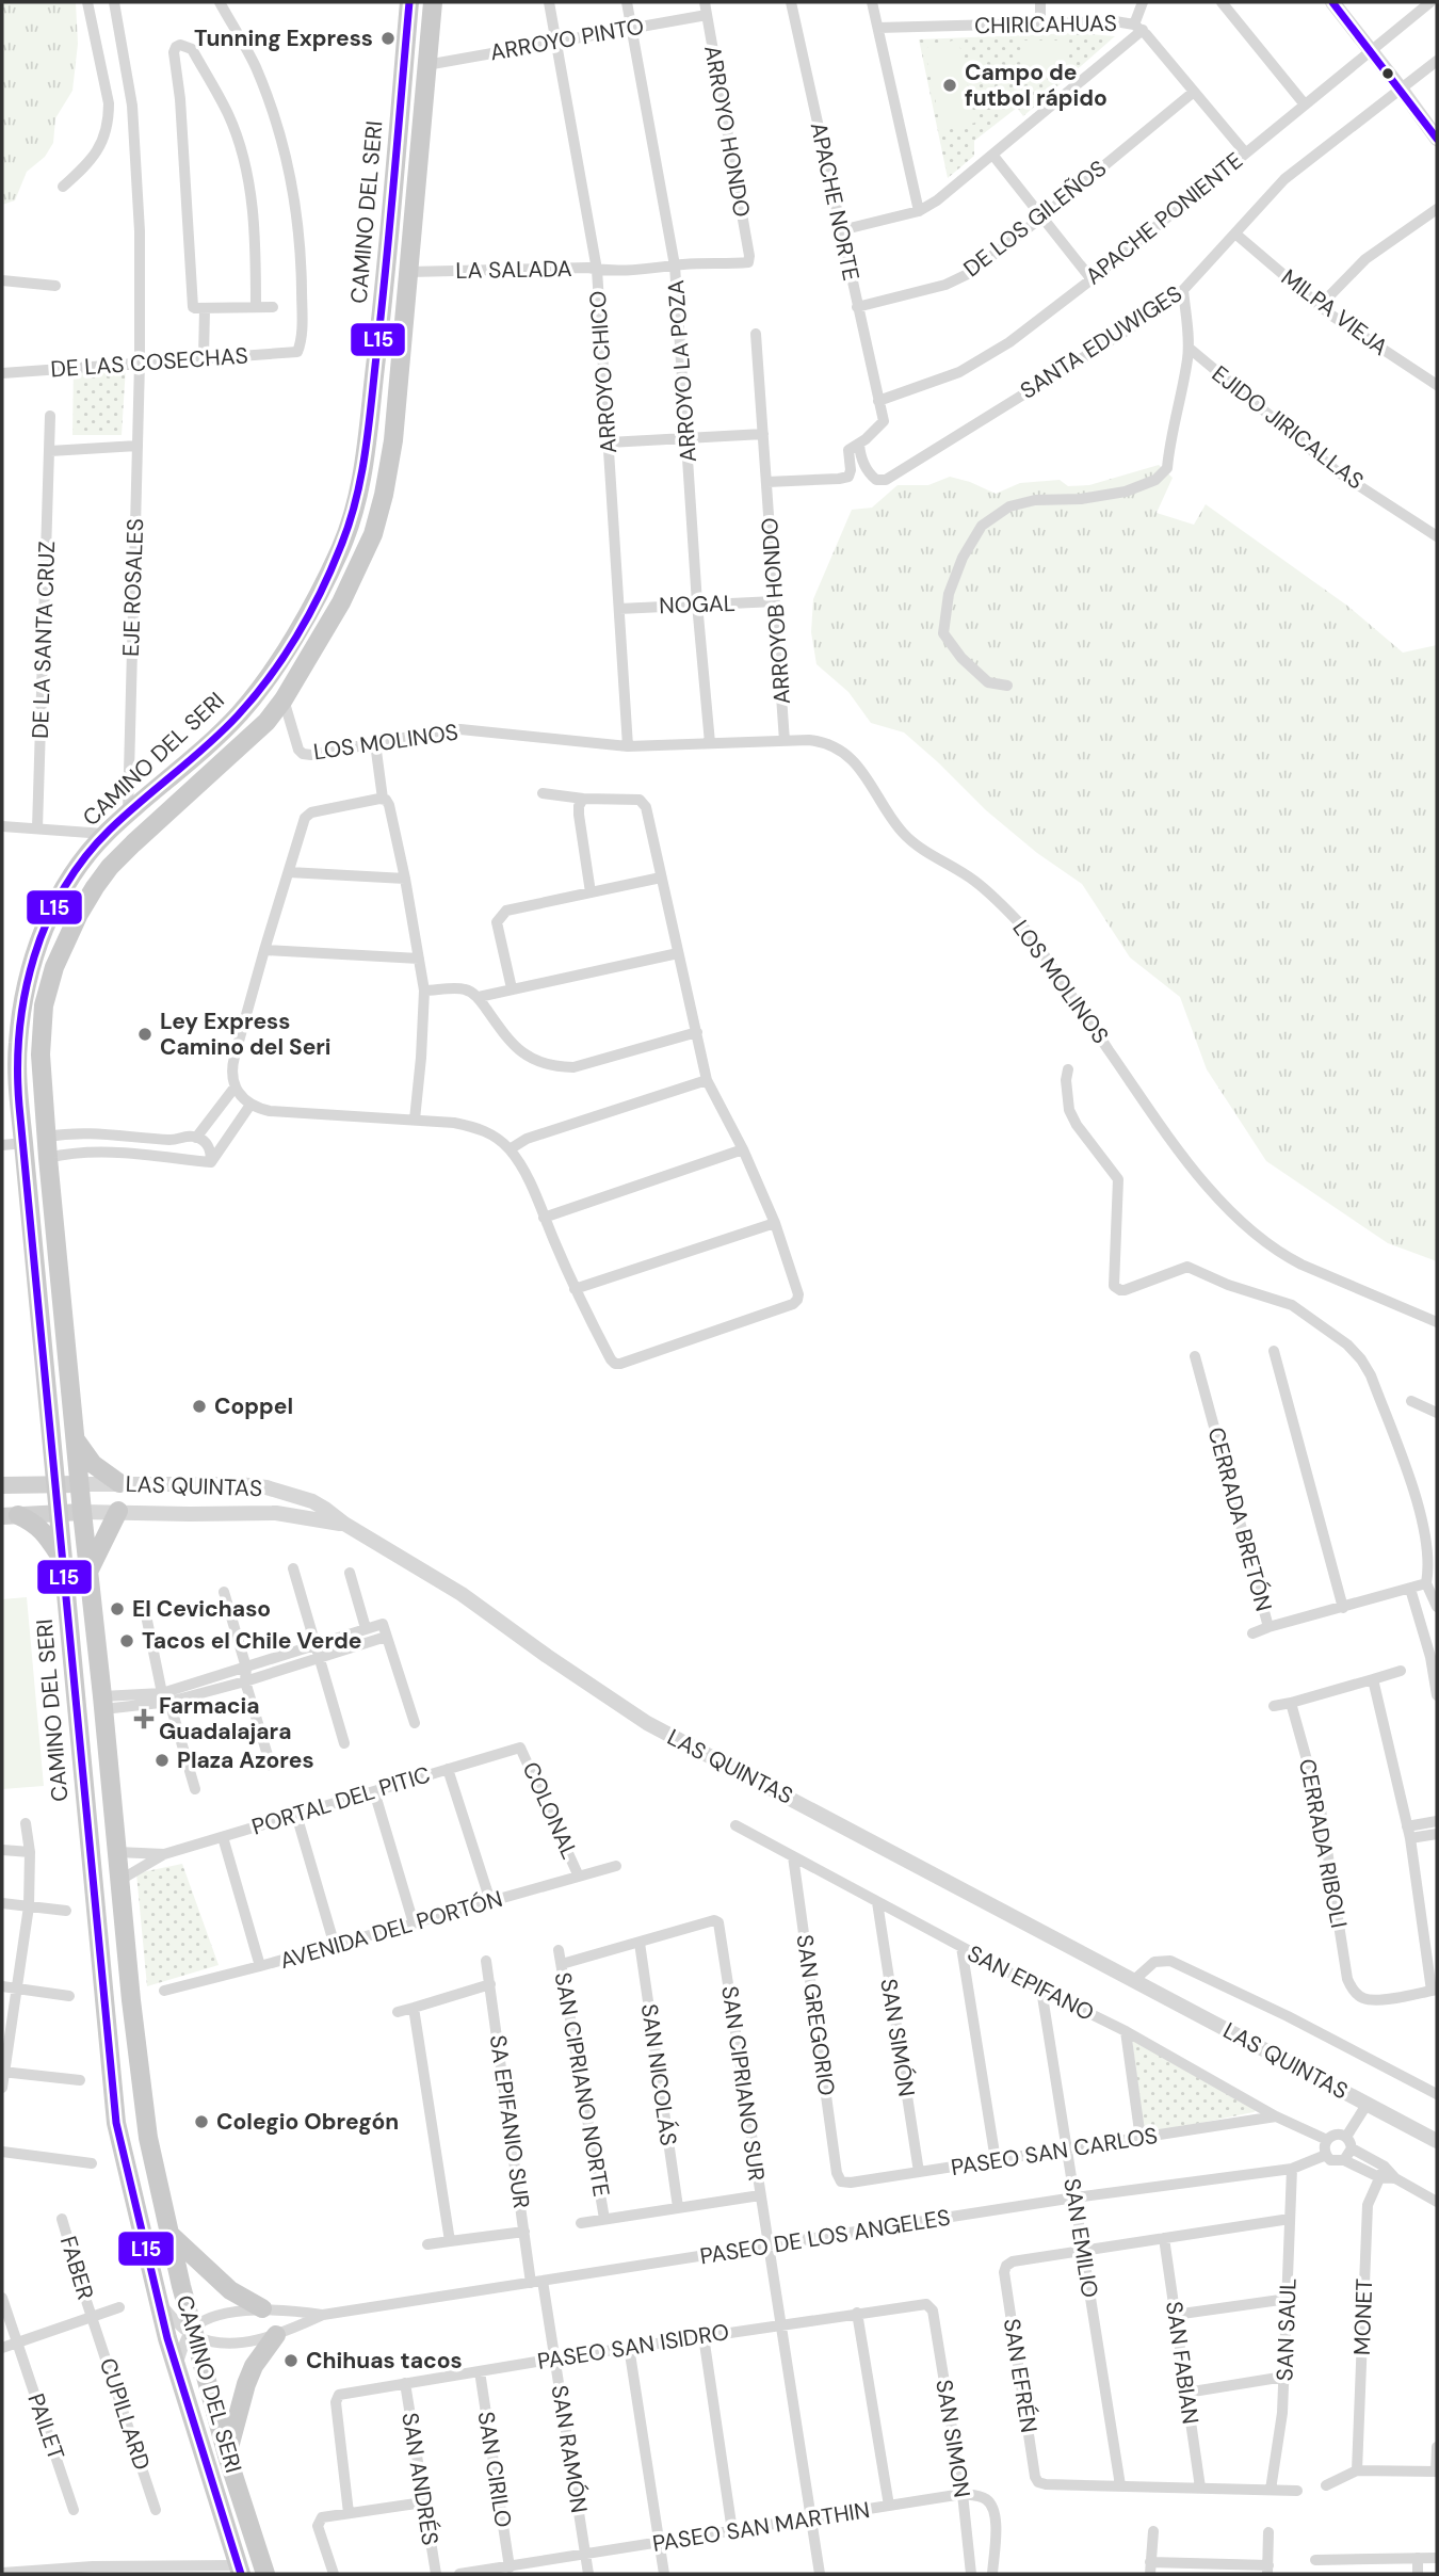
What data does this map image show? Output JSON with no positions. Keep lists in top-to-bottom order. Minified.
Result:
{"streets":{"main road":["CAMINO DEL SERI"],"street":["CHIRICAHUAS","ARROYO PINTO","ARROYO HONDO","APACHE NORTE","DE LOS GILEÑOS","APACHE PONIENTE","LA SALADA","MILPA VIEJA","SANTA EDUWIGES","DE LAS COSECHAS","ARROYO LA POZA","ARROYO CHICO","EJIDO JIRICALLAS","EJE ROSALES","NOGAL","ARROYOB HONDO","DE LA SANTA CRUZ","LOS MOLINOS","LAS QUINTAS","CERRADA BRETÓN","PORTAL DEL PITIC","COLONAL","CERRADA RIBOLI","AVENIDA DEL PORTÓN","SAN EPIFANO","SAN GREGORIO","SAN SIMÓN","SAN NICOLÁS","SAN CIPRIANO SUR","SAN CIPRIANO NORTE","SA EPIFANIO SUR","PASEO SAN CARLOS","PASEO DE LOS ANGELES","SAN EMILIO","FABER","MONET","SAN SAUL","PASEO SAN ISIDRO","SAN FABIAN","SAN EFRÉN","CUPILLARD","PAILET","SAN SIMON","SAN RAMÓN","SAN CIRILO","SAN ANDRÉS","PASEO SAN MARTHIN"]},"crossings":[["CHIRICAHUAS","DE LOS GILEÑOS"],["CHIRICAHUAS","APACHE PONIENTE"],["ARROYO PINTO","ARROYO HONDO"],["ARROYO PINTO","CAMINO DEL SERI"],["ARROYO PINTO","ARROYO LA POZA"],["ARROYO PINTO","ARROYO CHICO"],["ARROYO HONDO","LA SALADA"],["APACHE NORTE","DE LOS GILEÑOS"],["APACHE NORTE","APACHE PONIENTE"],["CAMINO DEL SERI","LA SALADA"],["CAMINO DEL SERI","EJE ROSALES"],["CAMINO DEL SERI","LOS MOLINOS"],["CAMINO DEL SERI","LAS QUINTAS"],["CAMINO DEL SERI","PORTAL DEL PITIC"],["LA SALADA","ARROYO LA POZA"],["LA SALADA","ARROYO CHICO"],["MILPA VIEJA","SANTA EDUWIGES"],["DE LAS COSECHAS","EJE ROSALES"],["ARROYO LA POZA","NOGAL"],["ARROYO LA POZA","LOS MOLINOS"],["ARROYO CHICO","NOGAL"],["ARROYO CHICO","LOS MOLINOS"],["NOGAL","ARROYOB HONDO"],["ARROYOB HONDO","LOS MOLINOS"],["PORTAL DEL PITIC","COLONAL"],["COLONAL","AVENIDA DEL PORTÓN"],["SAN EPIFANO","SAN GREGORIO"],["SAN EPIFANO","SAN SIMÓN"],["SAN EPIFANO","PASEO SAN CARLOS"],["SAN EPIFANO","PASEO DE LOS ANGELES"],["SAN EPIFANO","SAN EMILIO"],["SAN GREGORIO","PASEO SAN CARLOS"],["SAN SIMÓN","PASEO SAN CARLOS"],["SAN NICOLÁS","SAN CIPRIANO SUR"],["SAN CIPRIANO SUR","PASEO DE LOS ANGELES"],["SAN CIPRIANO SUR","PASEO SAN ISIDRO"],["SAN CIPRIANO SUR","PASEO SAN MARTHIN"],["SA EPIFANIO SUR","PASEO DE LOS ANGELES"],["SA EPIFANIO SUR","SAN RAMÓN"],["PASEO SAN CARLOS","SAN EMILIO"],["PASEO DE LOS ANGELES","SAN EMILIO"],["PASEO DE LOS ANGELES","SAN SAUL"],["PASEO DE LOS ANGELES","SAN RAMÓN"],["SAN EMILIO","SAN EFRÉN"],["FABER","CUPILLARD"],["PASEO SAN ISIDRO","SAN SIMON"],["PASEO SAN ISIDRO","SAN RAMÓN"],["PASEO SAN ISIDRO","SAN CIRILO"],["PASEO SAN ISIDRO","SAN ANDRÉS"],["SAN SIMON","PASEO SAN MARTHIN"],["SAN RAMÓN","PASEO SAN MARTHIN"],["SAN CIRILO","PASEO SAN MARTHIN"]],"places":{"other":["Tunning Express","Campo de futbol rápido","Ley Express Camino del Seri","Coppel","El Cevichaso","Tacos el Chile Verde","Plaza Azores","Colegio Obregón","Chihuas tacos"],"health":["Farmacia Guadalajara"]},"lines":["transit line L15"]}
